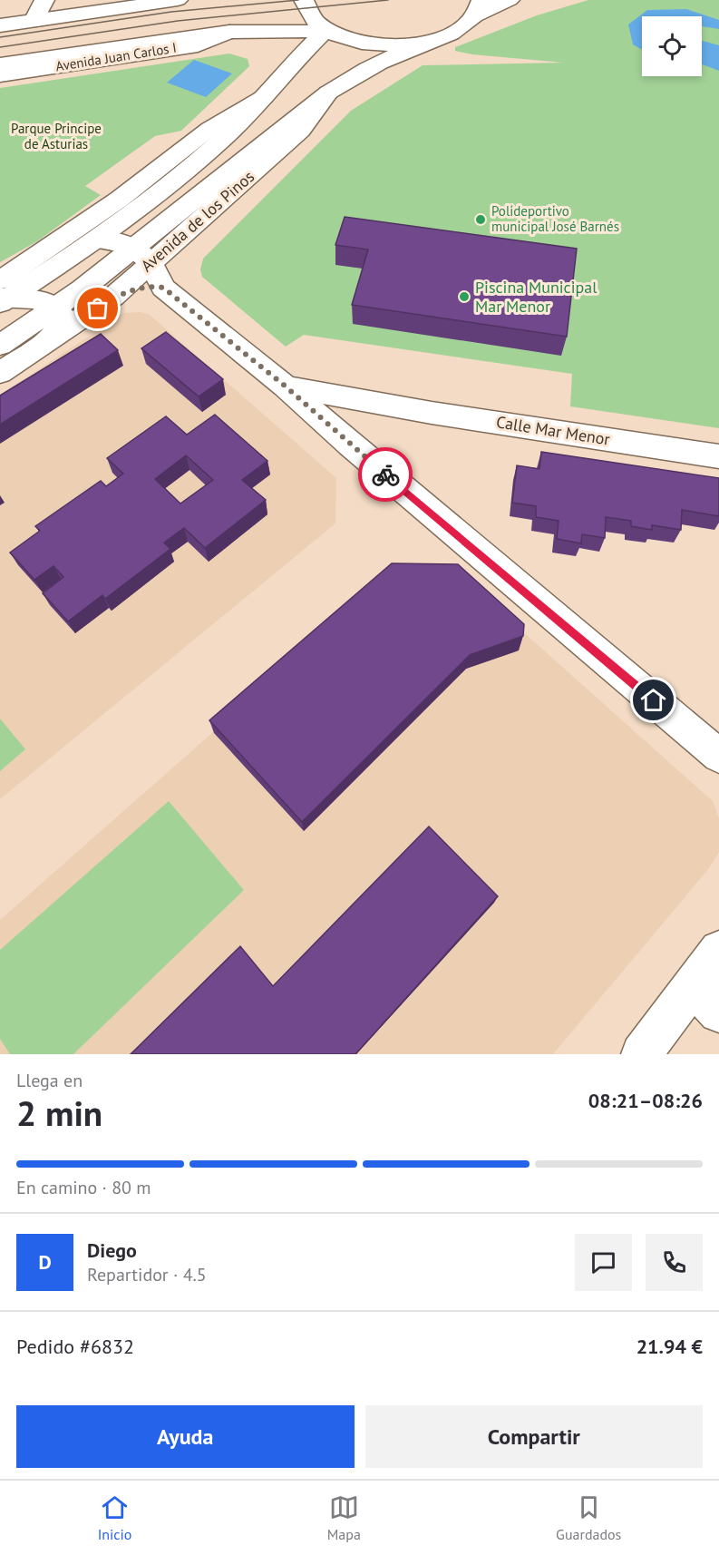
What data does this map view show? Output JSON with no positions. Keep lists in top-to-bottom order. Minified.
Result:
{"streets":{"street":["Avenida Juan Carlos I","Avenida de los Pinos","Calle Mar Menor"]},"parks":["Parque Principe de Asturias"],"places":["Polideportivo municipal José Barnés","Piscina Municipal Mar Menor"],"page":{"heading":["2 min","Llega en","08:21–08:26"],"panel":["Diego","Repartidor · 4.5","Pedido #6832","21.94 €"],"bar":"En camino · 80 m","round":"D","buttons":["Ayuda","Compartir"],"tabs":["Inicio","Mapa","Guardados"]}}
